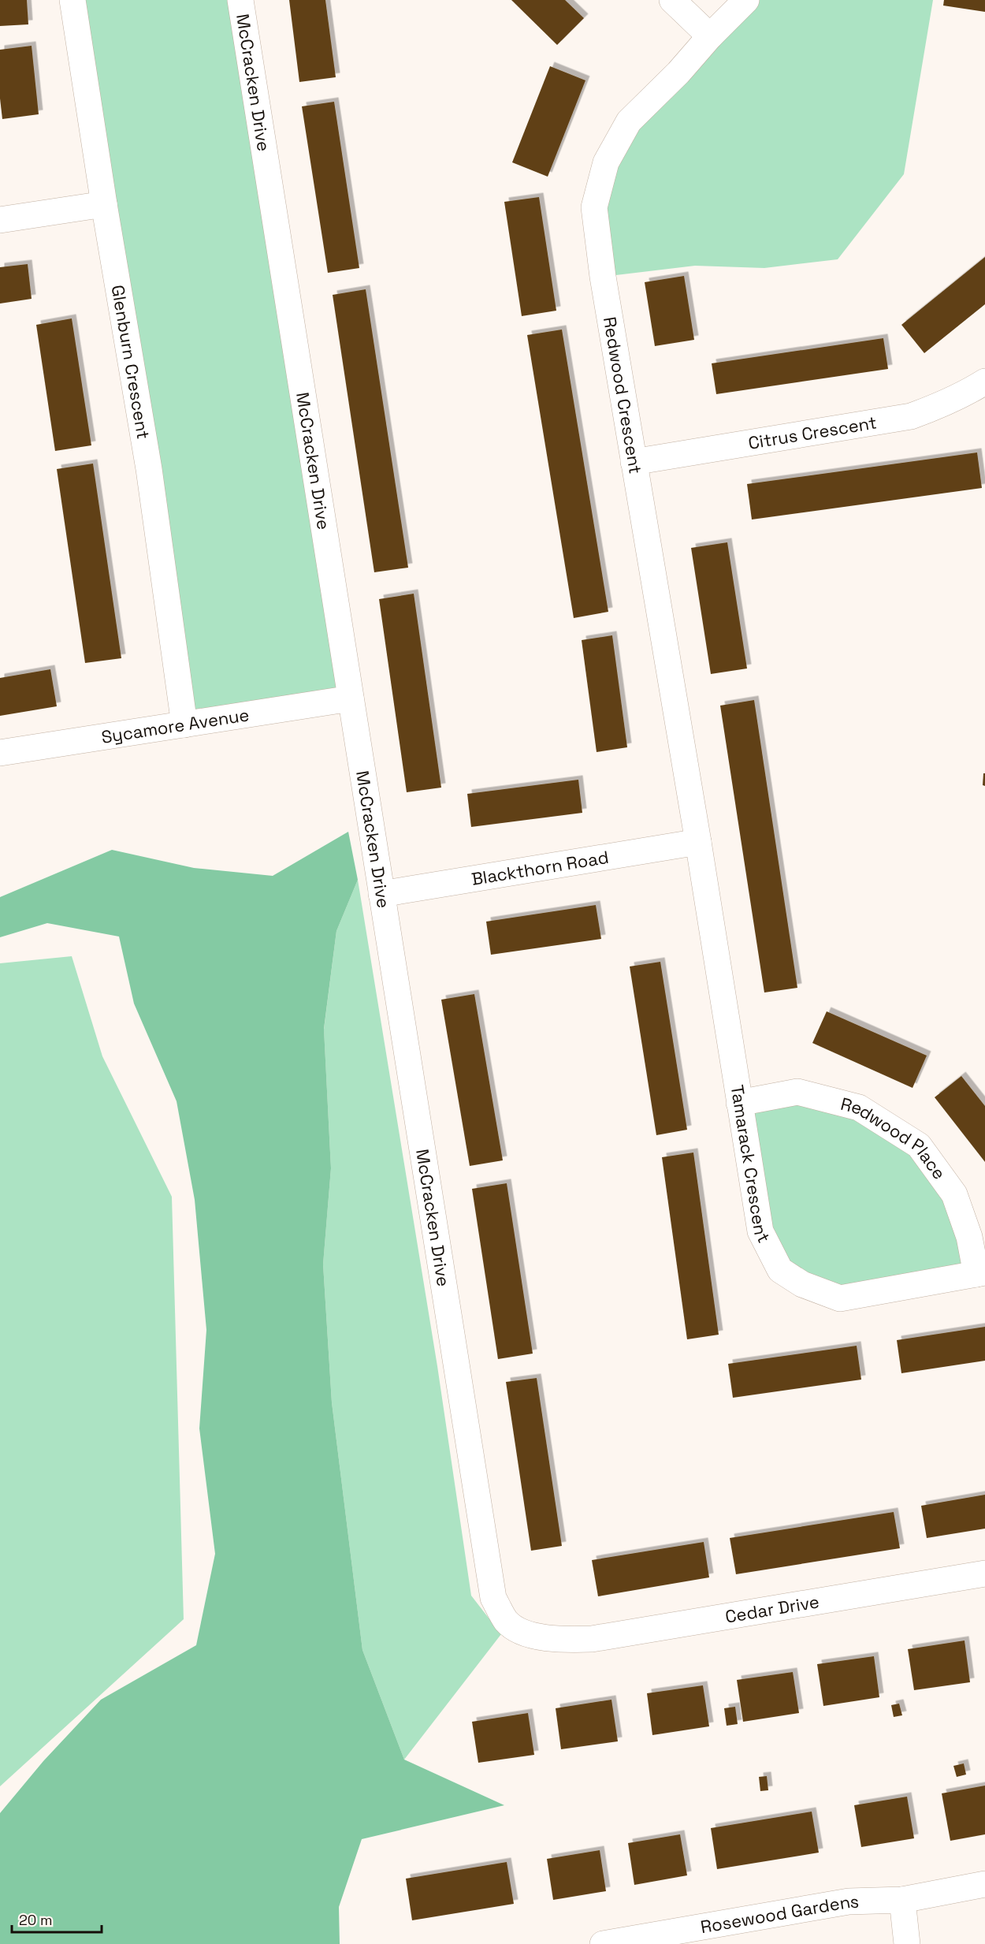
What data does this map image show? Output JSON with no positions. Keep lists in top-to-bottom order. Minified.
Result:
{"streets":{"street":["McCracken Drive","Glenburn Crescent","Redwood Crescent","Citrus Crescent","Sycamore Avenue","Blackthorn Road","Redwood Place","Tamarack Crescent","Cedar Drive","Rosewood Gardens"]},"crossings":[["McCracken Drive","Sycamore Avenue"],["McCracken Drive","Blackthorn Road"],["McCracken Drive","Cedar Drive"],["Glenburn Crescent","Sycamore Avenue"],["Redwood Crescent","Citrus Crescent"],["Redwood Crescent","Blackthorn Road"],["Redwood Crescent","Tamarack Crescent"],["Blackthorn Road","Tamarack Crescent"],["Redwood Place","Tamarack Crescent"]],"scale_bar":"20 m"}
